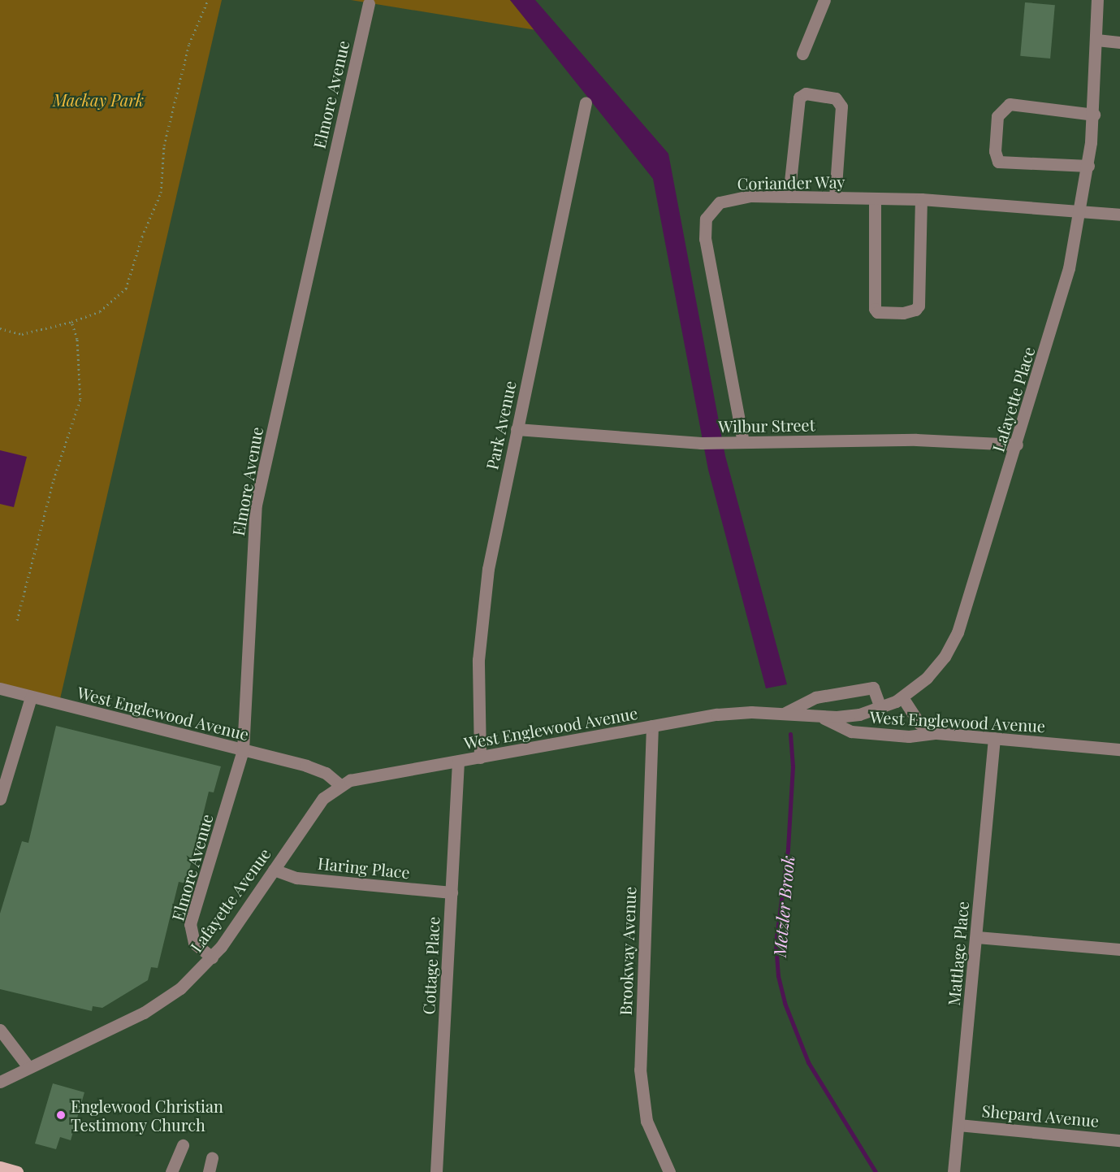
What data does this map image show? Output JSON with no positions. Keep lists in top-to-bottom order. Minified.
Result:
{"streets":{"street":["Elmore Avenue","Coriander Way","Lafayette Place","Park Avenue","Wilbur Street","West Englewood Avenue","Haring Place","Lafayette Avenue","Brookway Avenue","Mattlage Place","Cottage Place","Shepard Avenue"]},"crossings":[["Elmore Avenue","West Englewood Avenue"],["Elmore Avenue","Lafayette Avenue"],["Coriander Way","Lafayette Place"],["Coriander Way","Wilbur Street"],["Lafayette Place","Wilbur Street"],["Lafayette Place","West Englewood Avenue"],["Park Avenue","Wilbur Street"],["Park Avenue","West Englewood Avenue"],["West Englewood Avenue","Lafayette Avenue"],["West Englewood Avenue","Brookway Avenue"],["West Englewood Avenue","Mattlage Place"],["West Englewood Avenue","Cottage Place"],["Haring Place","Lafayette Avenue"],["Haring Place","Cottage Place"],["Mattlage Place","Shepard Avenue"]],"water":["Metzler Brook"],"parks":["Mackay Park"],"places":["Englewood Christian Testimony Church"]}
